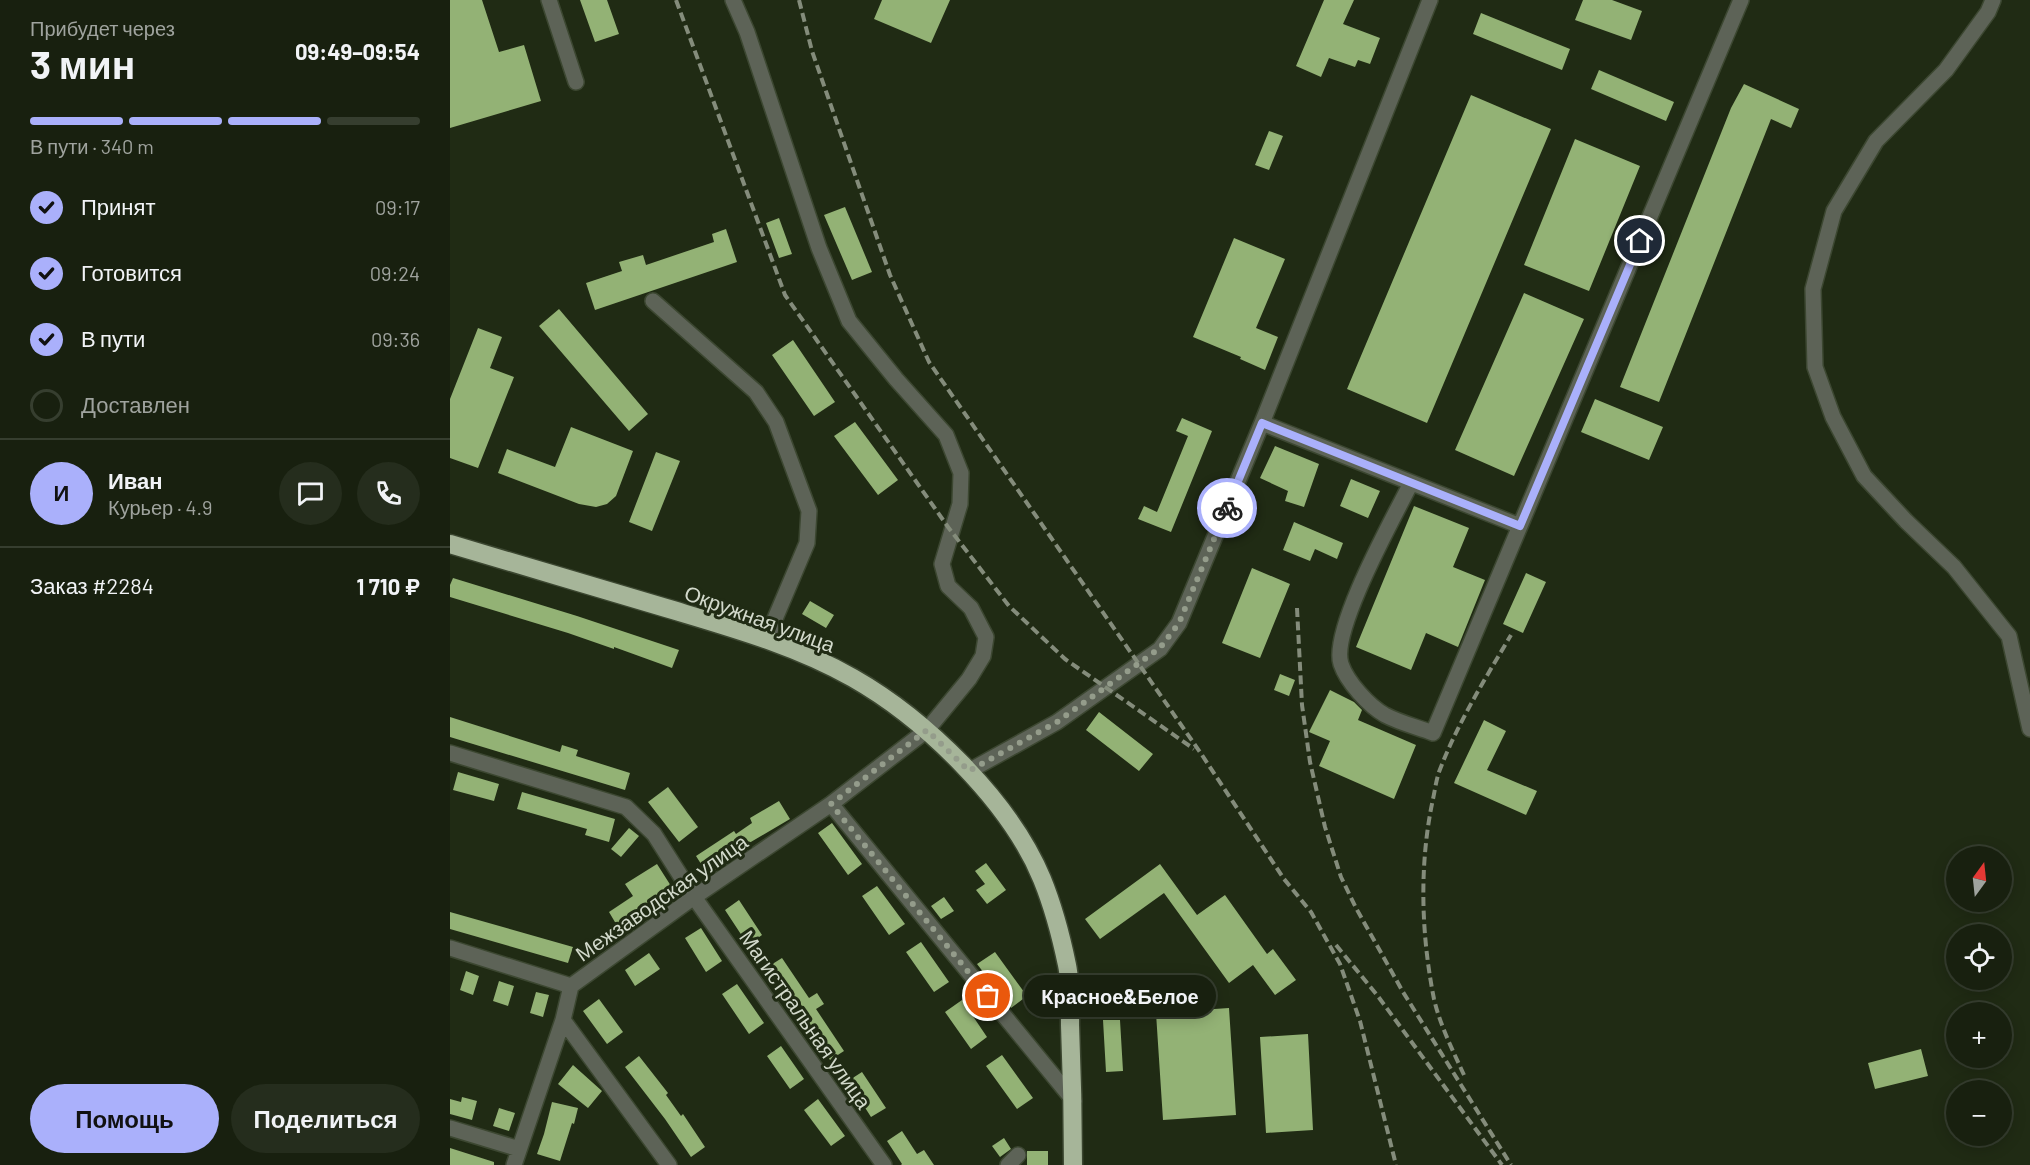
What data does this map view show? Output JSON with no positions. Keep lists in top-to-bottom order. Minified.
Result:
{"streets":{"highway":["Окружная улица"],"street":["Межзаводская улица","Магистральная улица"]},"crossings":[["Окружная улица","Межзаводская улица"],["Межзаводская улица","Магистральная улица"]],"places":["Красное&Белое"],"north":"top","page":{"heading":["3 мин","Прибудет через","09:49–09:54"],"panel":["Иван","Курьер · 4.9","Заказ #2284","1 710 ₽"],"bar":"В пути · 340 m","list":[["Принят","09:17"],["Готовится","09:24"],["В пути","09:36"],"Доставлен"],"round":"И","map_buttons":["+","−"],"bubble":"Красное&Белое","buttons":["Помощь","Поделиться"]}}
